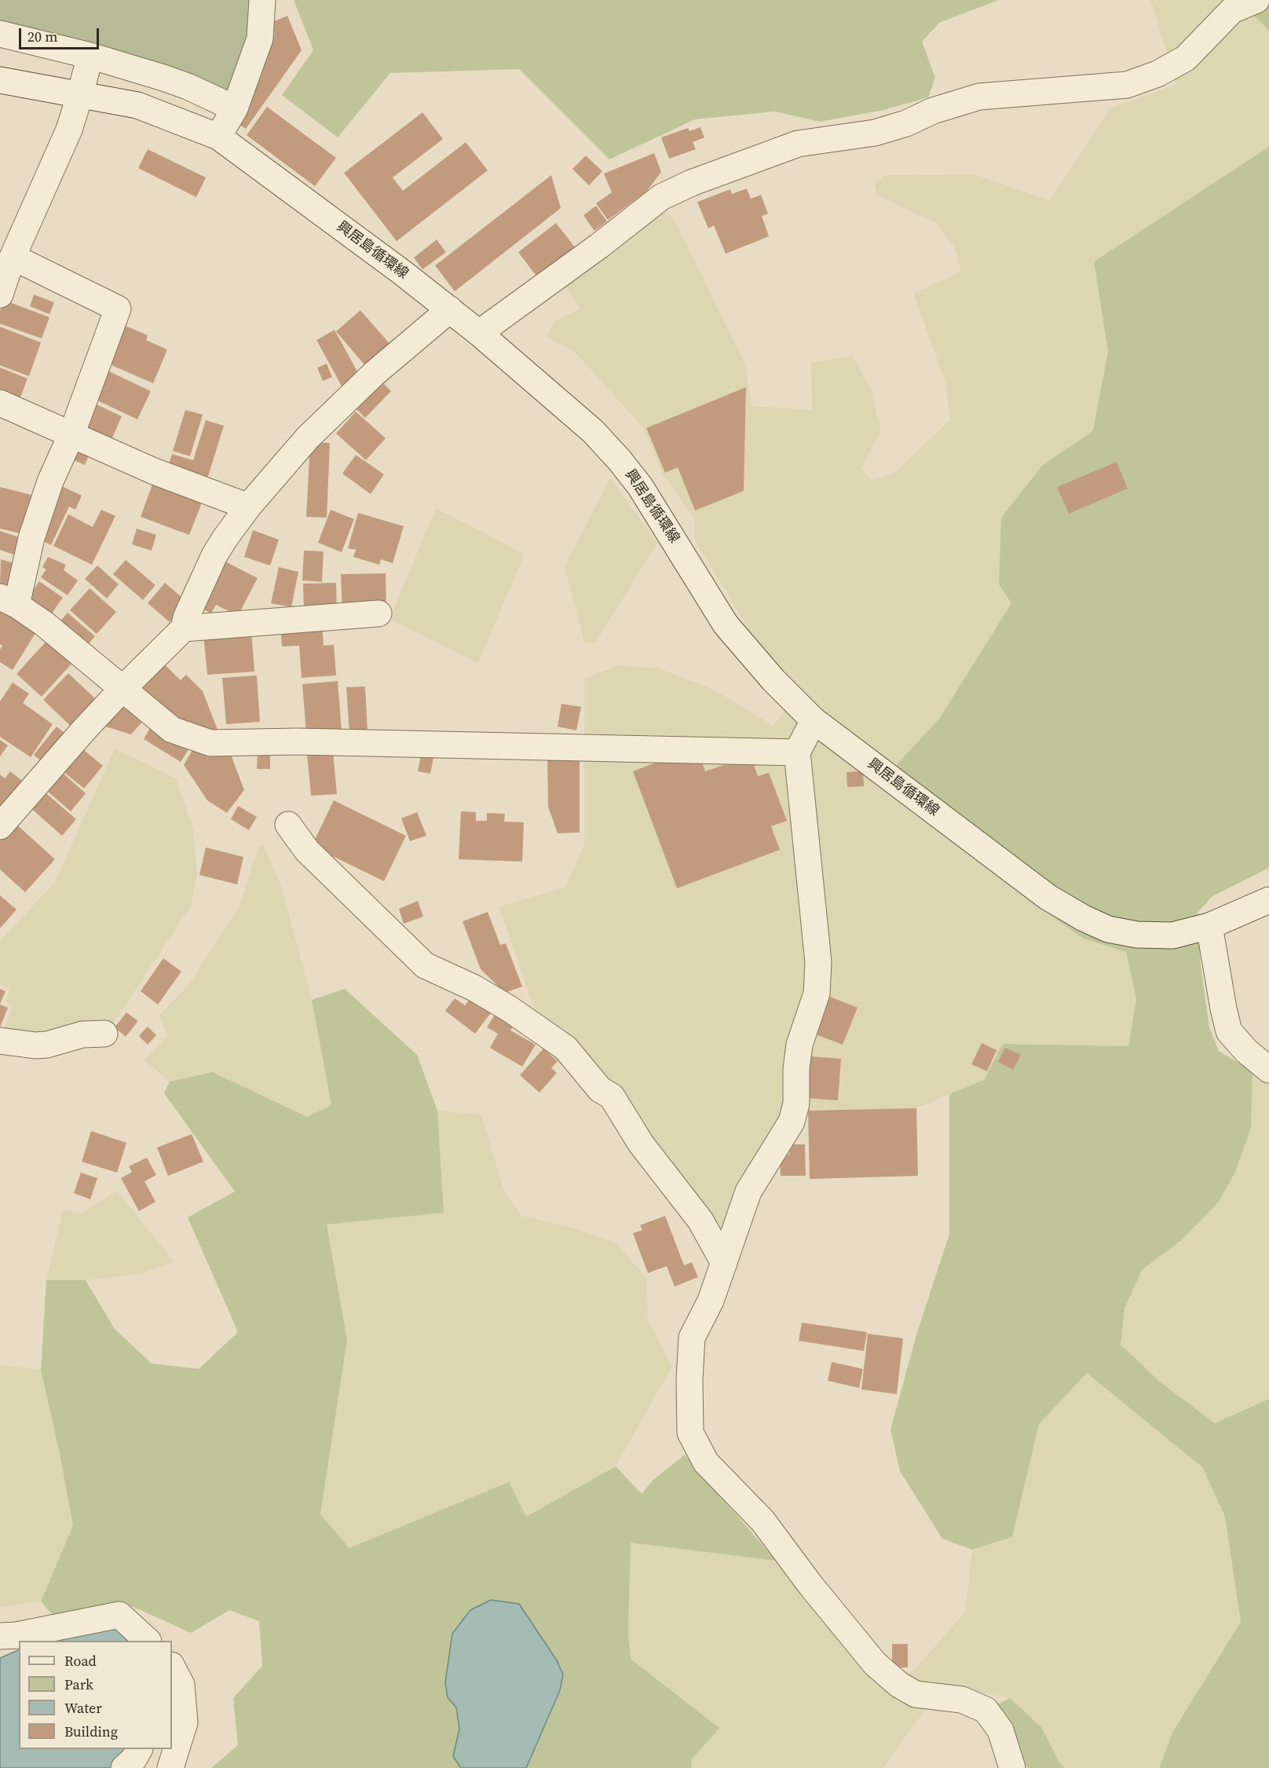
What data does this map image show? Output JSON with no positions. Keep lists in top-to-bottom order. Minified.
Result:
{"streets":{"street":["興居島循環線"]},"legend":["Road","Park","Water","Building"],"scale_bar":"20 m"}
